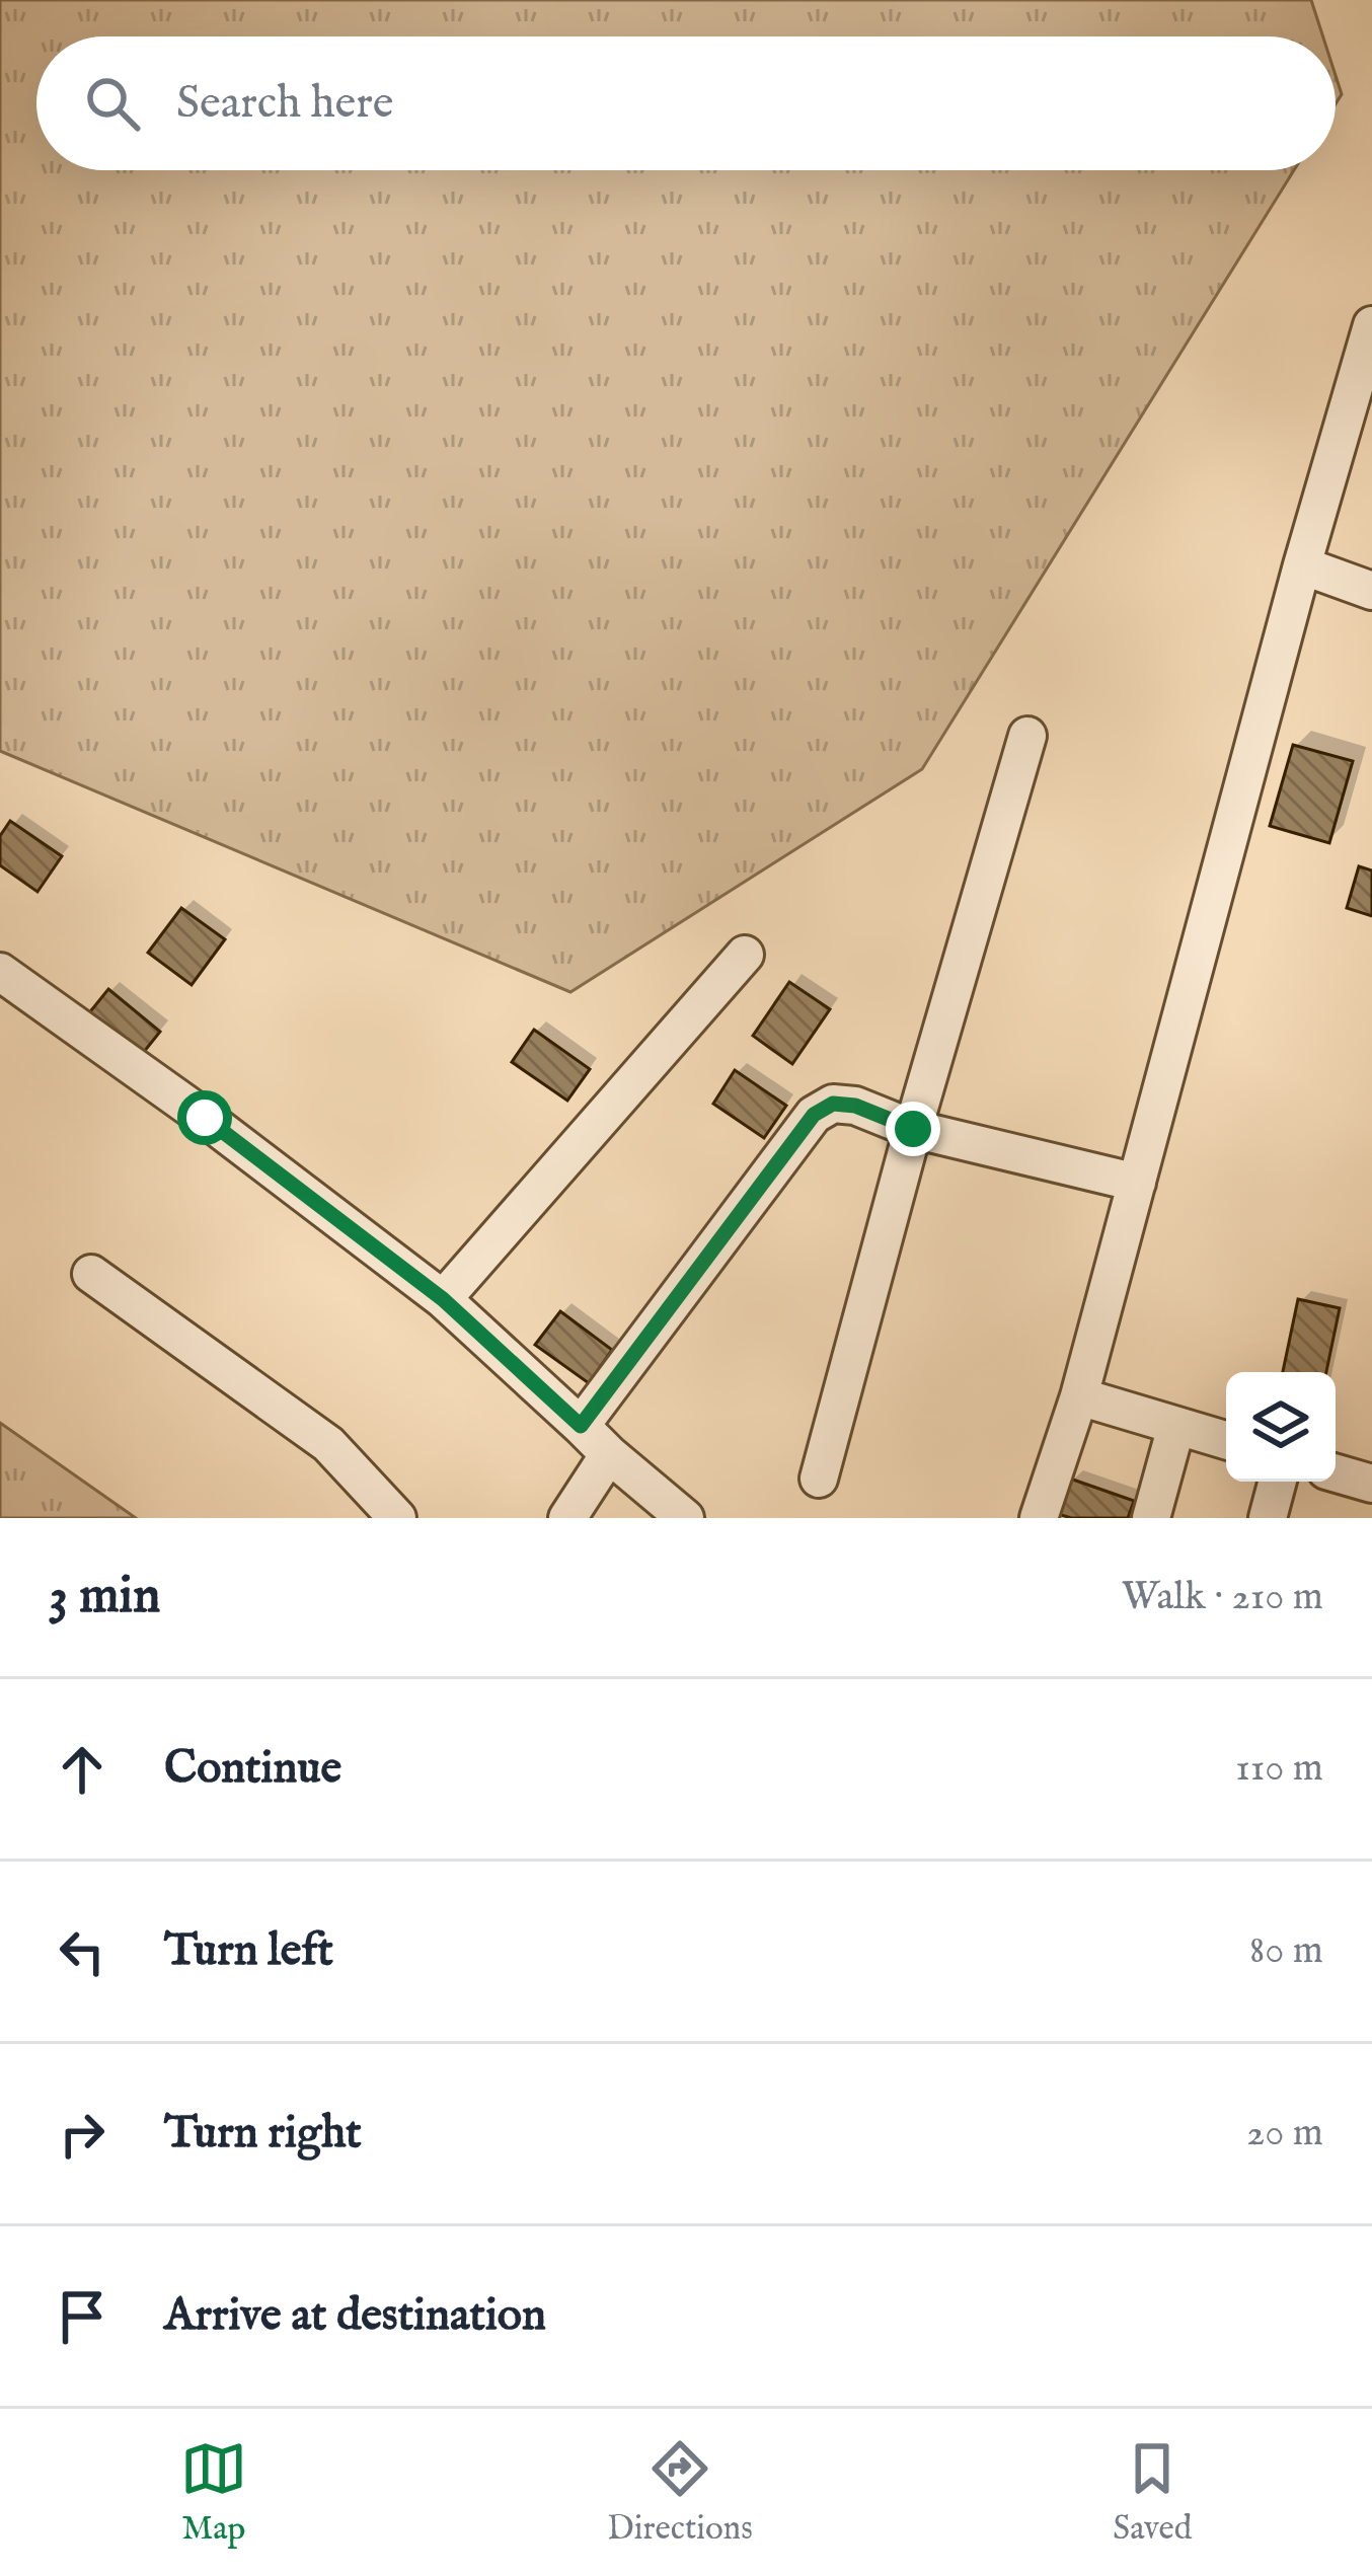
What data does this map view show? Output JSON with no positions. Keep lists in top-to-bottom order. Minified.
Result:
{"page":{"search":"Search here","heading":["3 min","Walk · 210 m"],"list":[["Continue","110 m"],["Turn left","80 m"],["Turn right","20 m"],"Arrive at destination"],"nav":["Map","Directions","Saved"]}}
